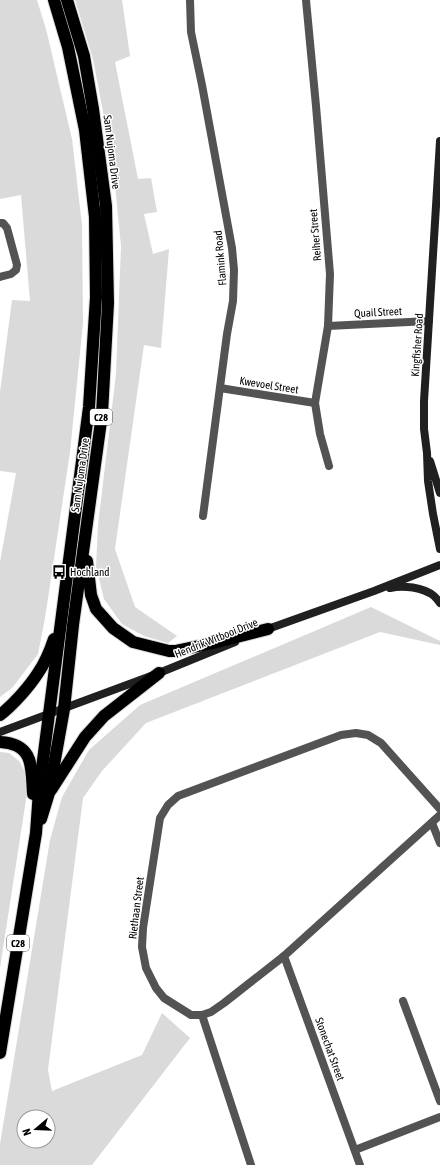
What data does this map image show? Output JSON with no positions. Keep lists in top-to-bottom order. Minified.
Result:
{"streets":{"highway":["Sam Nujoma Drive","C28"],"main road":["Kingfisher Road","Hendrik Witbooi Drive"],"street":["Reiher Street","Flamink Road","Quail Street","Kwevoel Street","Riethaan Street","Stonechat Street"]},"crossings":[["Sam Nujoma Drive","Hendrik Witbooi Drive"],["Reiher Street","Quail Street"],["Reiher Street","Kwevoel Street"],["Flamink Road","Kwevoel Street"],["Quail Street","Kingfisher Road"]],"places":{"bus stop":["Hochland"]},"north":"left"}
